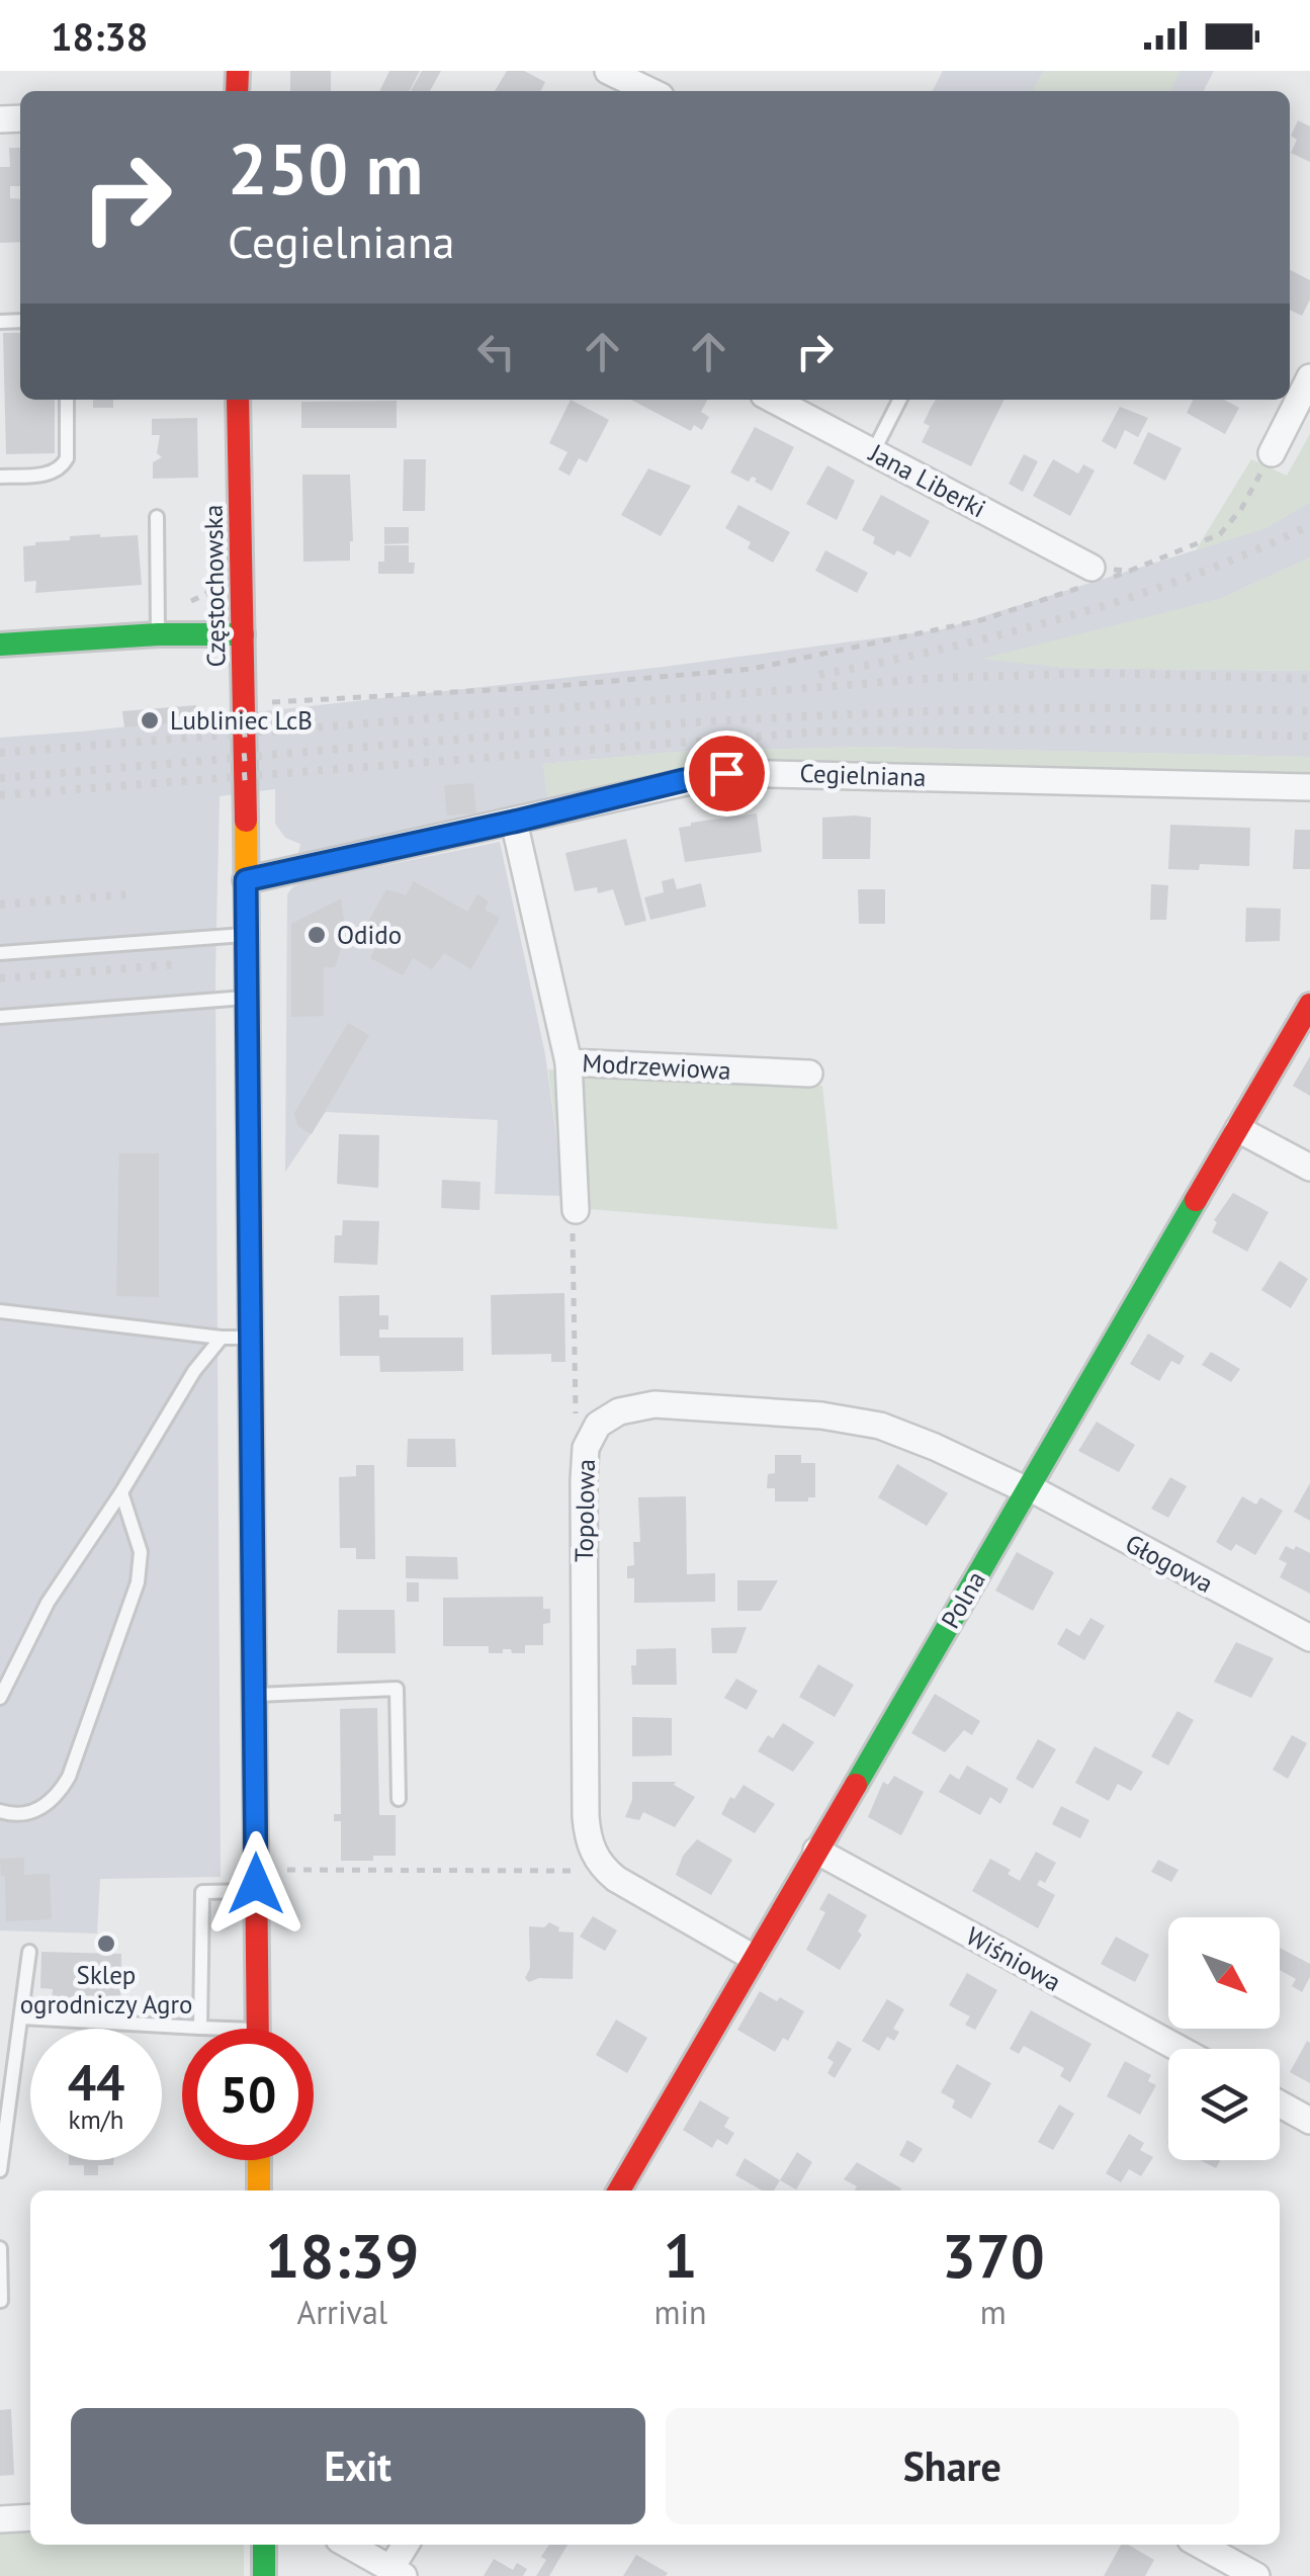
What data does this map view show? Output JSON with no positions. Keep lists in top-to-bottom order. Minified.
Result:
{"streets":{"main road":["Częstochowska","Polna"],"street":["Jana Liberki","Cegielniana","Modrzewiowa","Topolowa","Głogowa","Wiśniowa"]},"crossings":[["Częstochowska","Cegielniana"],["Cegielniana","Modrzewiowa"],["Topolowa","Głogowa"],["Topolowa","Polna"],["Głogowa","Polna"],["Polna","Wiśniowa"]],"places":["Lubliniec LcB","Odido","Sklep ogrodniczy Agro"],"north":"bottom right","page":{"status":"18:38","turn":["250 m","Cegielniana"],"speed":"44 km/h","limit":"50","eta":["18:39","Arrival","1","min","370","m"],"buttons":["Exit","Share"]}}
